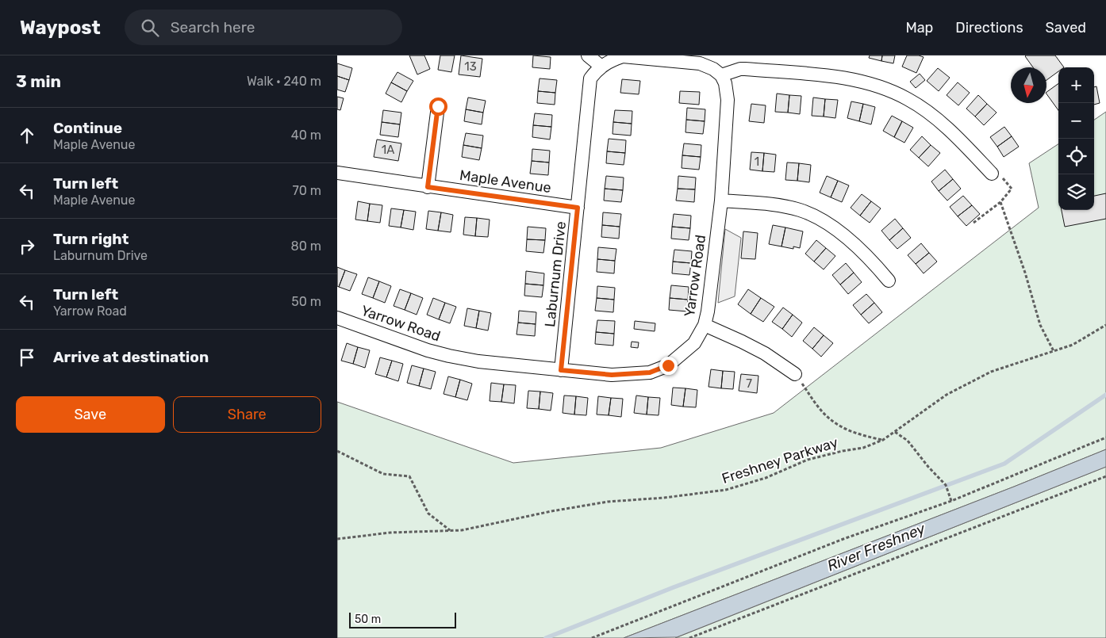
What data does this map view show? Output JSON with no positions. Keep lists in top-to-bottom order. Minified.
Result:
{"streets":{"street":["Maple Avenue","Laburnum Drive","Yarrow Road"],"path":["Freshney Parkway"]},"crossings":[["Maple Avenue","Laburnum Drive"],["Laburnum Drive","Yarrow Road"]],"water":["River Freshney"],"house_numbers":["13","1A","1","7"],"scale_bar":"50 m","north":"bottom","page":{"header":"Waypost","search":"Search here","nav":["Map","Directions","Saved"],"heading":["3 min","Walk · 240 m"],"map_buttons":["+","−"],"list":[["Continue","Maple Avenue","40 m"],["Turn left","Maple Avenue","70 m"],["Turn right","Laburnum Drive","80 m"],["Turn left","Yarrow Road","50 m"],"Arrive at destination"],"buttons":["Save","Share"],"scale":"50 m"}}
